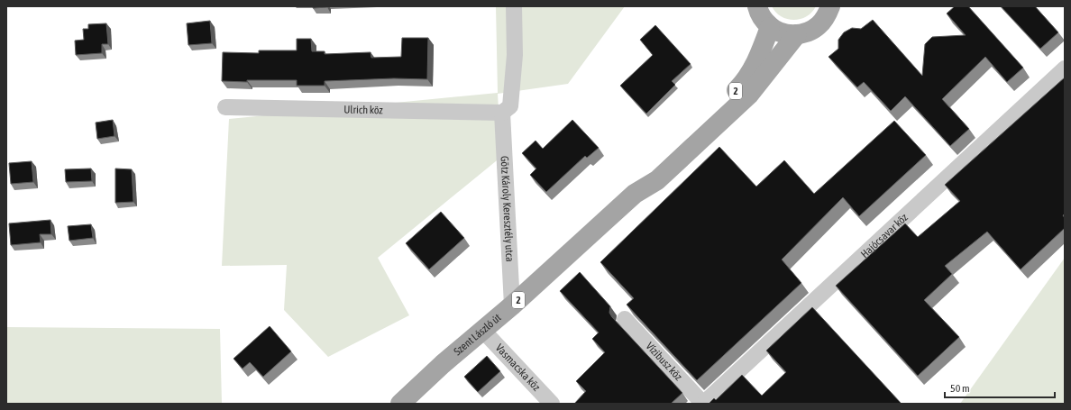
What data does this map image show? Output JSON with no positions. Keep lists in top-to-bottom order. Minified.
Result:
{"streets":{"main road":["2","Szent László út"],"street":["Ulrich köz","Götz Károly Keresztély utca","Hajócsavar köz","Vízibusz köz","Vasmacska köz"]},"crossings":[["2","Szent László út"],["Ulrich köz","Götz Károly Keresztély utca"],["Götz Károly Keresztély utca","Szent László út"],["Hajócsavar köz","Vízibusz köz"],["Szent László út","Vasmacska köz"]],"scale_bar":"50 m"}
